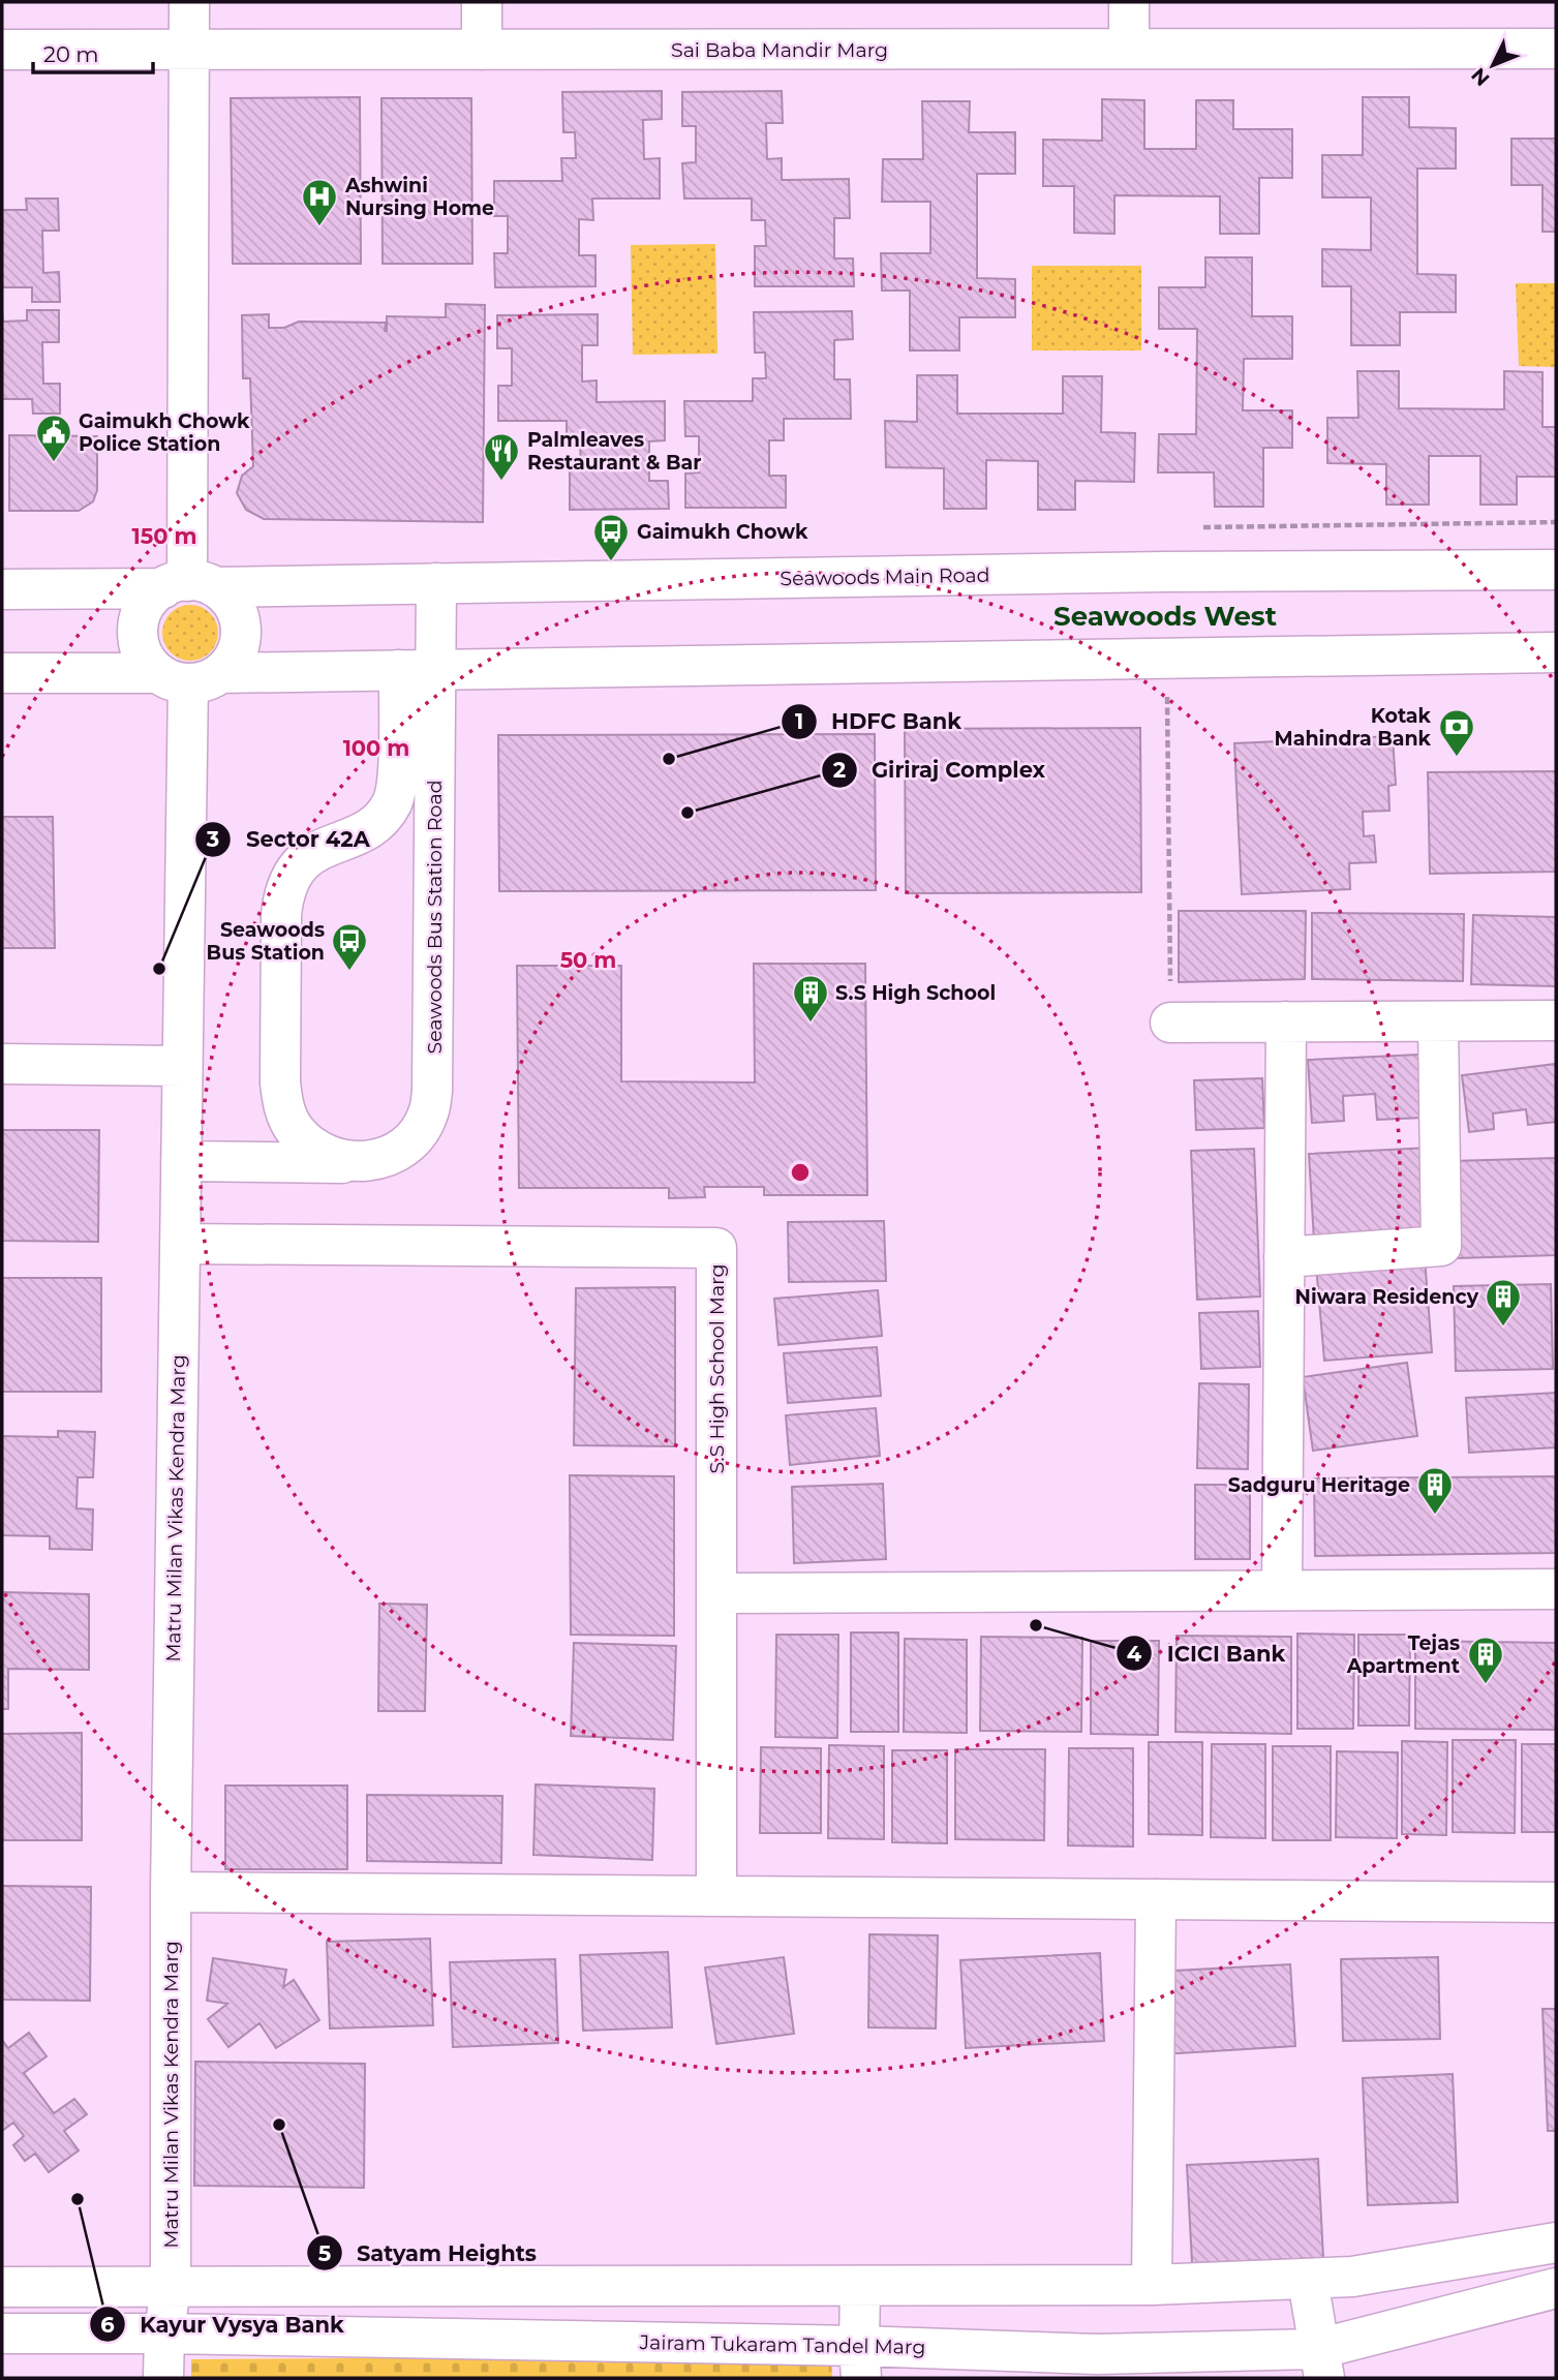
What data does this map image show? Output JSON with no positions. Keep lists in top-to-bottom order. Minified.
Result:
{"streets":{"street":["Sai Baba Mandir Marg","Seawoods Main Road","Seawoods Bus Station Road","S.S High School Marg","Matru Milan Vikas Kendra Marg","Jairam Tukaram Tandel Marg"]},"crossings":[["Seawoods Main Road","Seawoods Bus Station Road"],["Seawoods Main Road","Matru Milan Vikas Kendra Marg"],["Seawoods Bus Station Road","Matru Milan Vikas Kendra Marg"],["S.S High School Marg","Matru Milan Vikas Kendra Marg"],["Matru Milan Vikas Kendra Marg","Jairam Tukaram Tandel Marg"]],"districts":["Seawoods West"],"places":{"hospital":["Ashwini Nursing Home"],"public building":["Gaimukh Chowk Police Station"],"restaurant":["Palmleaves Restaurant & Bar"],"bus stop":["Gaimukh Chowk","Seawoods Bus Station"],"bank":["Kotak Mahindra Bank"],"other":["HDFC Bank","Giriraj Complex","Sector 42A","ICICI Bank","Satyam Heights","Kayur Vysya Bank"],"building":["S.S High School","Niwara Residency","Sadguru Heritage","Tejas Apartment"]},"scale_bar":"20 m","north":"bottom left","rings":["150 m","100 m","50 m"]}
